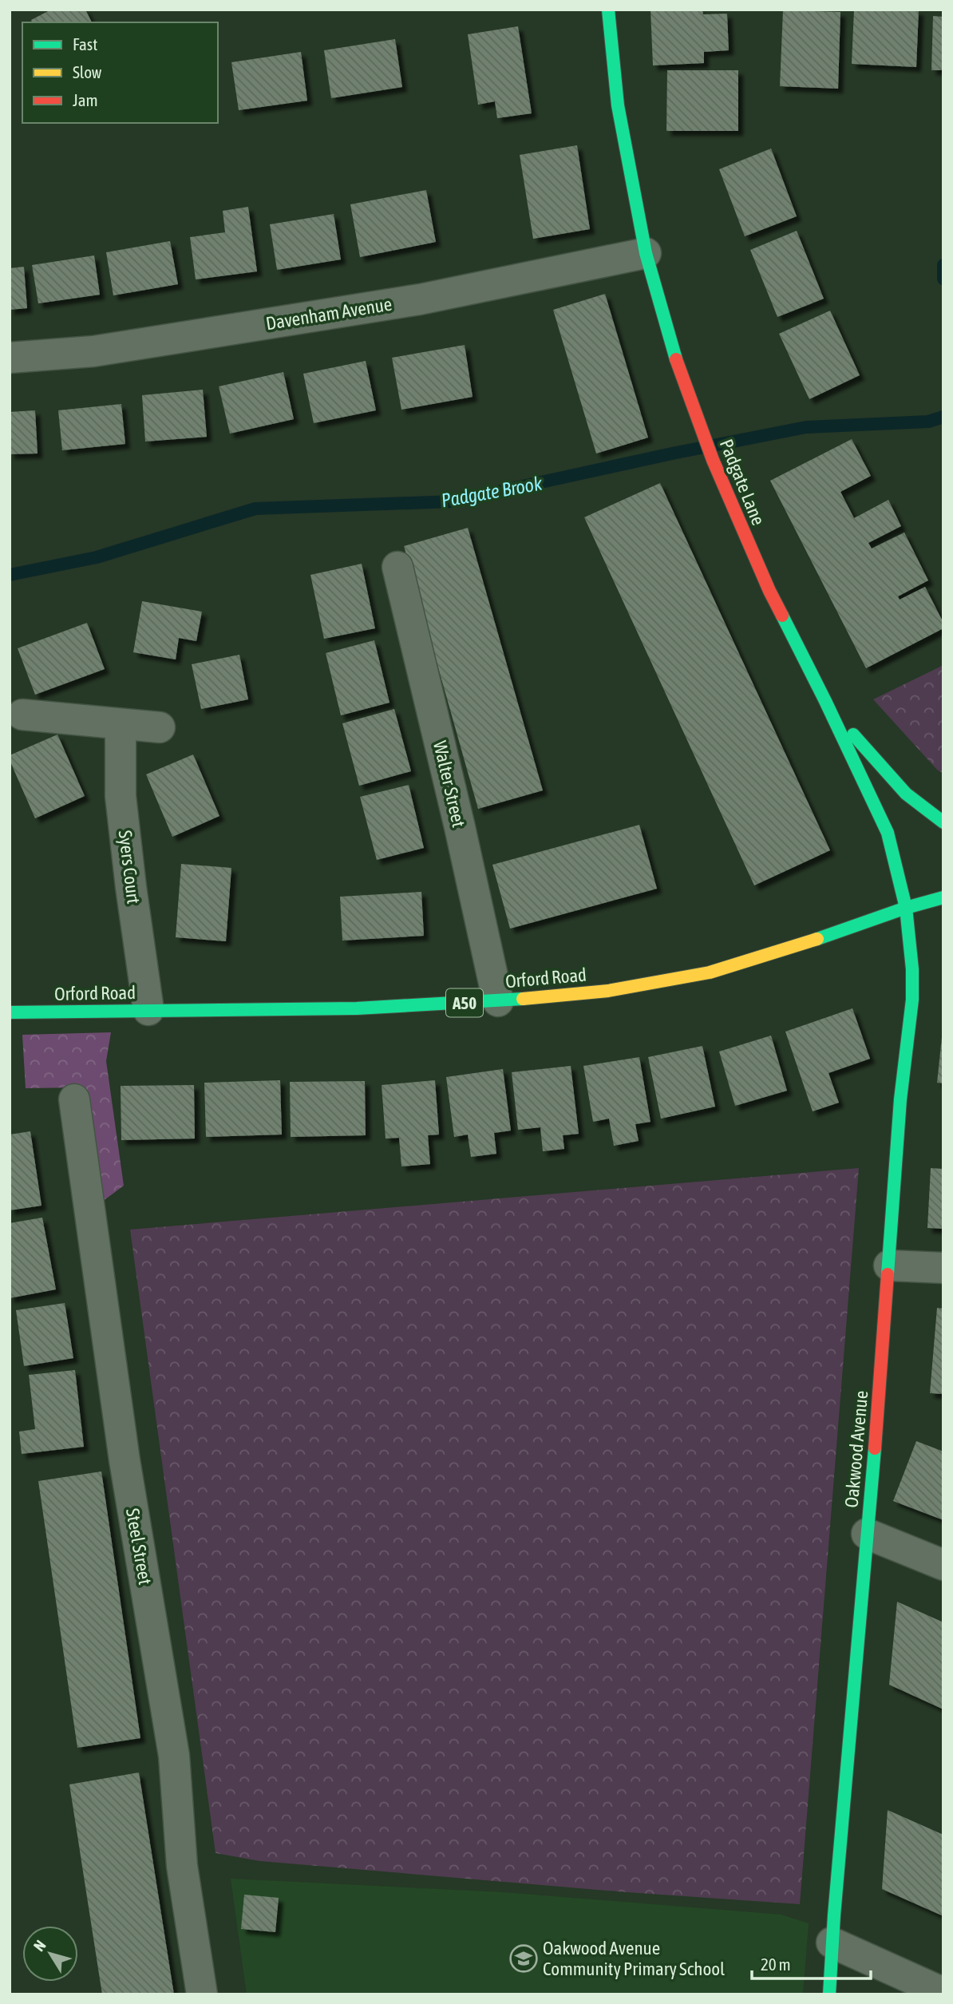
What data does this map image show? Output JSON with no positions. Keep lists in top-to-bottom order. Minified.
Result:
{"streets":{"street":["Davenham Avenue","Padgate Lane","Walter Street","Syers Court","Orford Road","A50","Oakwood Avenue","Steel Street"]},"crossings":[["Davenham Avenue","Padgate Lane"],["Padgate Lane","Orford Road"],["Padgate Lane","A50"],["Padgate Lane","Oakwood Avenue"],["Walter Street","Orford Road"],["Syers Court","Orford Road"],["Orford Road","A50"],["Orford Road","Oakwood Avenue"],["A50","Oakwood Avenue"]],"water":["Padgate Brook"],"places":{"school or university":["Oakwood Avenue Community Primary School"]},"legend":["Fast","Slow","Jam"],"scale_bar":"20 m","north":"top left"}
